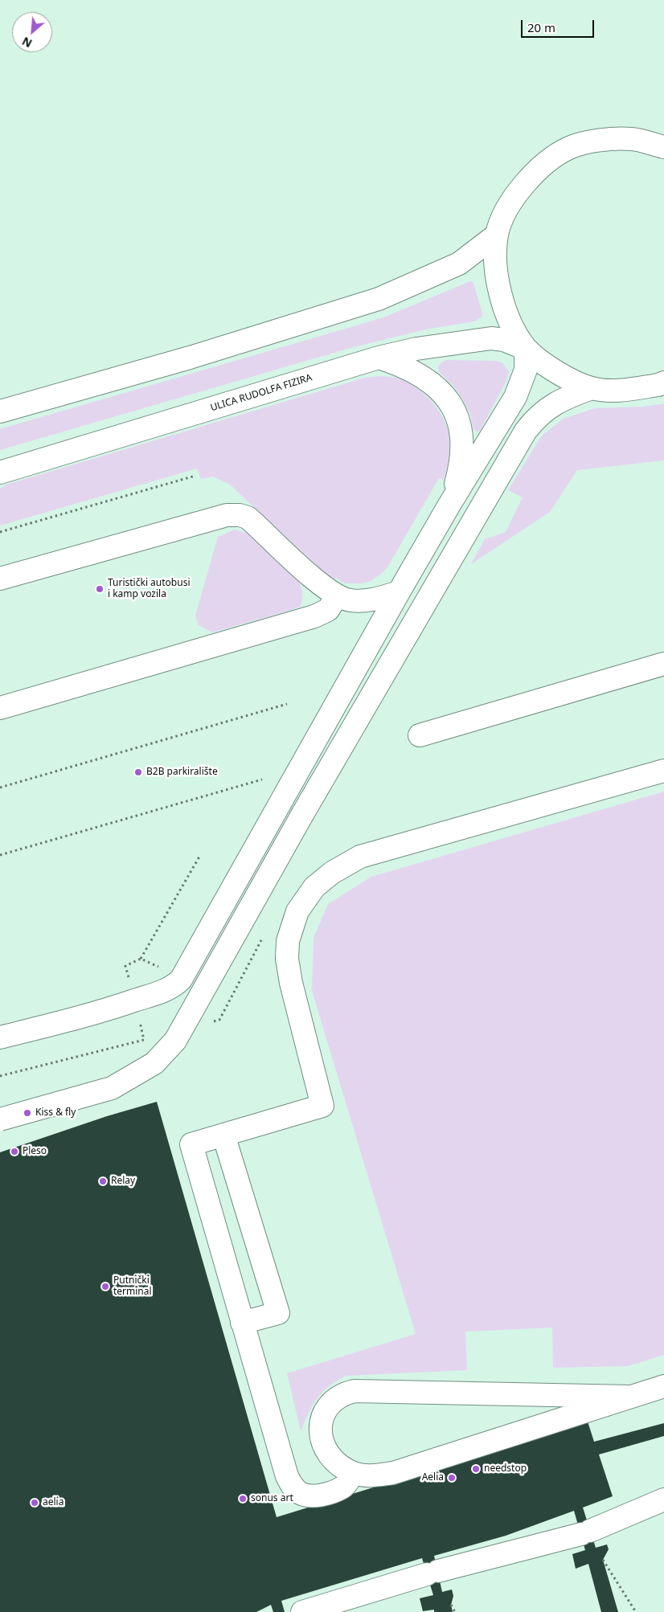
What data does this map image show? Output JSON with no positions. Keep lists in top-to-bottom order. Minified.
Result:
{"streets":{"street":["ULICA RUDOLFA FIZIRA"]},"places":["Turistički autobusi i kamp vozila","B2B parkiralište","Kiss & fly","Pleso","Relay","Putnički terminal","needstop","Aelia","sonus art","aelia"],"scale_bar":"20 m","north":"bottom left"}
